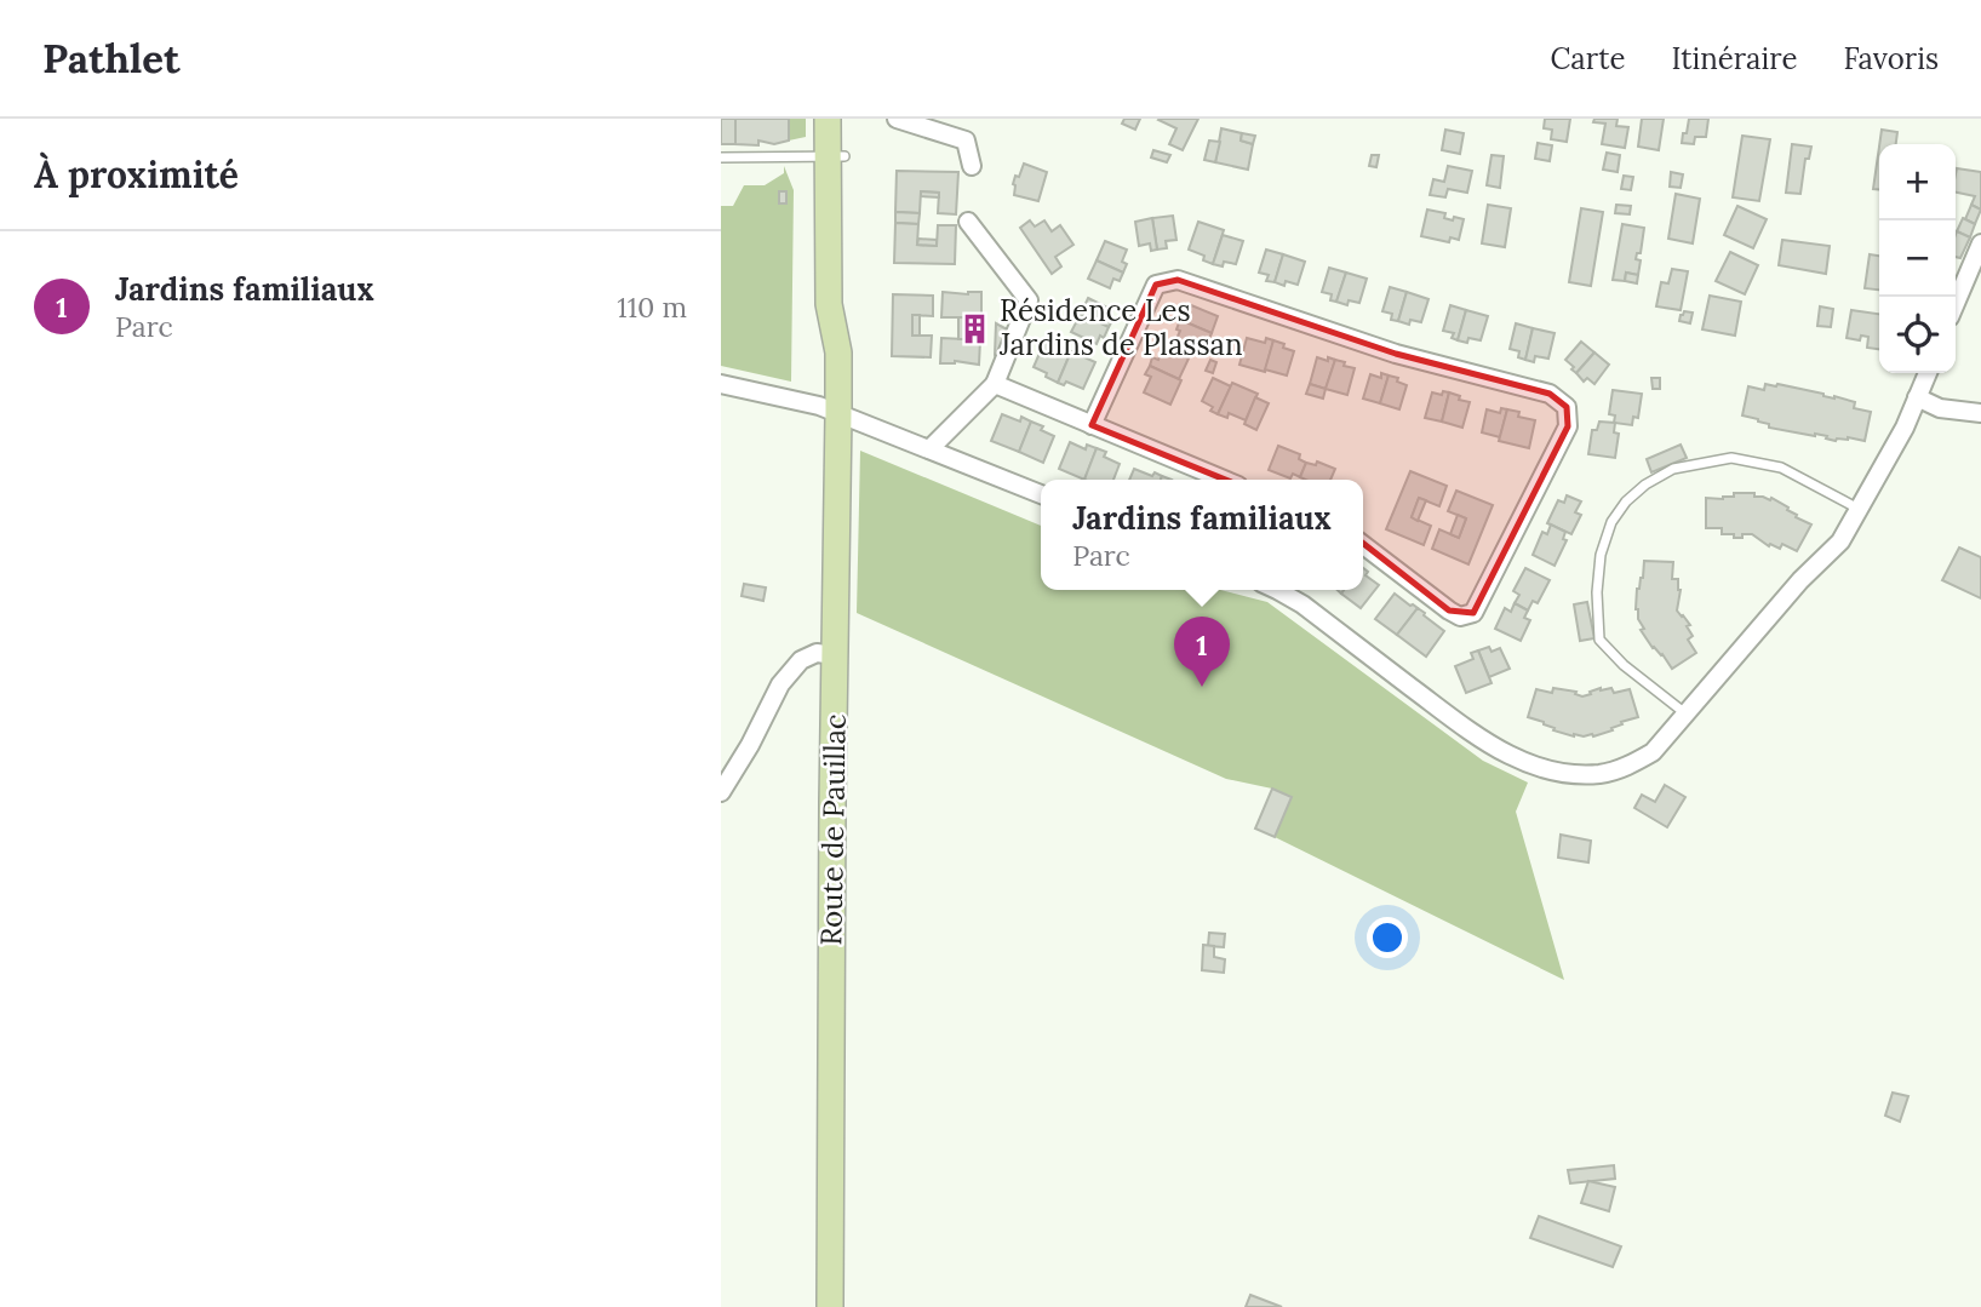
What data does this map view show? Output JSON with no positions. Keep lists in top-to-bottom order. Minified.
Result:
{"streets":{"main road":["Route de Pauillac"]},"places":{"building":["Résidence Les Jardins de Plassan"]},"page":{"header":"Pathlet","nav":["Carte","Itinéraire","Favoris"],"heading":"À proximité","map_buttons":["+","−"],"list":[{"mark":"1","name":"Jardins familiaux","note":"Parc","value":"110 m"}],"popup":["Jardins familiaux","Parc"],"pins":"1"}}
